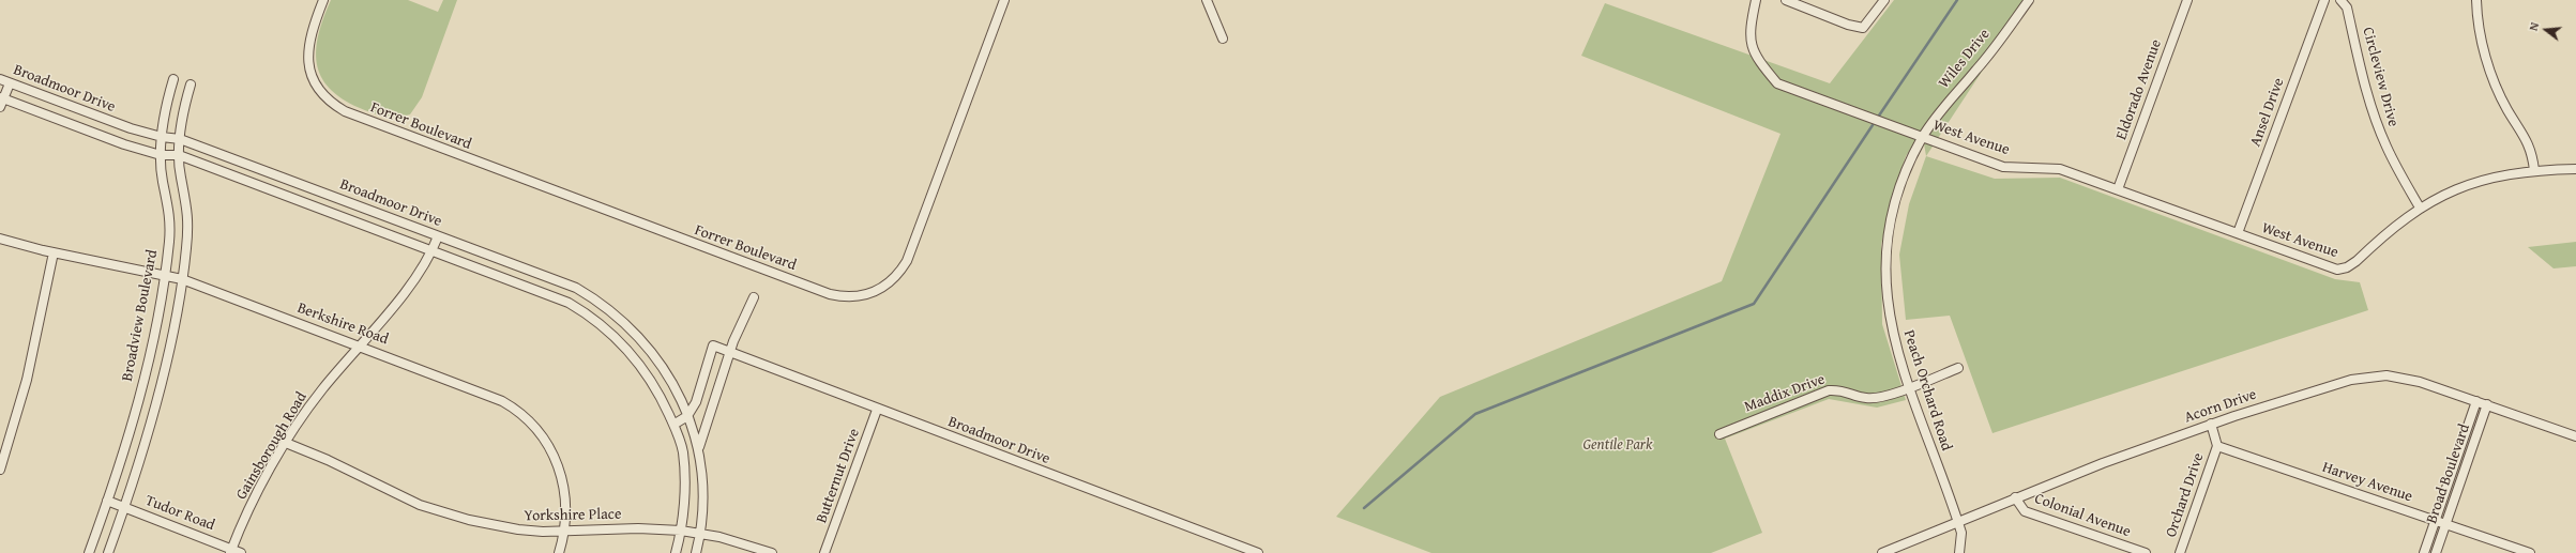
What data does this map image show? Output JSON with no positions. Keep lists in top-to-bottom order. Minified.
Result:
{"streets":{"street":["Wiles Drive","Circleview Drive","Broadmoor Drive","Eldorado Avenue","Ansel Drive","Forrer Boulevard","West Avenue","Broadview Boulevard","Berkshire Road","Peach Orchard Road","Maddix Drive","Acorn Drive","Gainsborough Road","Broad Boulevard","Butternut Drive","Harvey Avenue","Orchard Drive","Tudor Road","Yorkshire Place","Colonial Avenue"]},"crossings":[["Wiles Drive","West Avenue"],["Wiles Drive","Peach Orchard Road"],["Circleview Drive","West Avenue"],["Broadmoor Drive","Broadview Boulevard"],["Broadmoor Drive","Gainsborough Road"],["Broadmoor Drive","Butternut Drive"],["Broadmoor Drive","Yorkshire Place"],["Eldorado Avenue","West Avenue"],["Ansel Drive","West Avenue"],["West Avenue","Peach Orchard Road"],["Broadview Boulevard","Berkshire Road"],["Broadview Boulevard","Tudor Road"],["Berkshire Road","Gainsborough Road"],["Berkshire Road","Yorkshire Place"],["Peach Orchard Road","Maddix Drive"],["Peach Orchard Road","Acorn Drive"],["Acorn Drive","Broad Boulevard"],["Acorn Drive","Colonial Avenue"],["Gainsborough Road","Tudor Road"],["Gainsborough Road","Yorkshire Place"],["Broad Boulevard","Harvey Avenue"],["Harvey Avenue","Orchard Drive"]],"parks":["Gentile Park"],"north":"left"}
